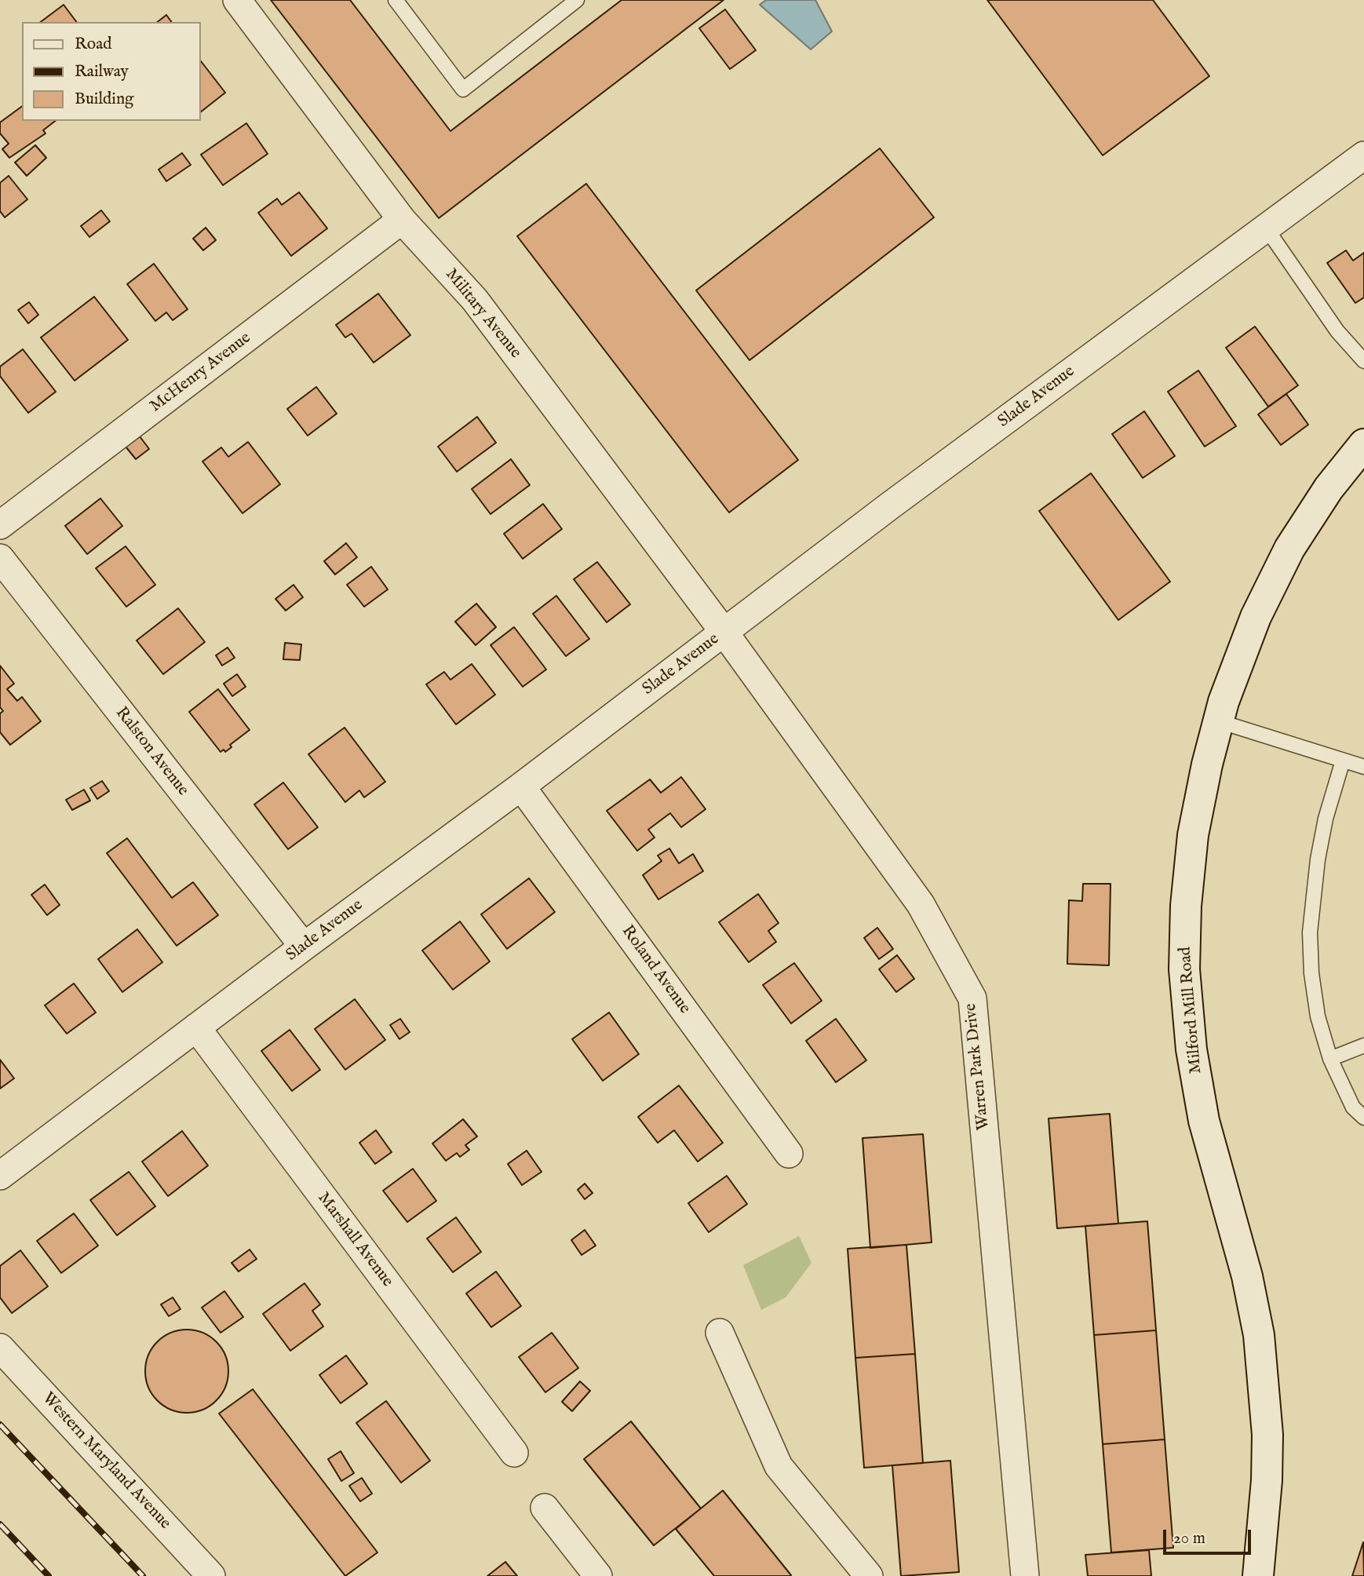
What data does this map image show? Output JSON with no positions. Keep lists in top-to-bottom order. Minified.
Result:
{"streets":{"main road":["Milford Mill Road"],"street":["Military Avenue","McHenry Avenue","Slade Avenue","Ralston Avenue","Roland Avenue","Warren Park Drive","Marshall Avenue","Western Maryland Avenue"]},"crossings":[["Military Avenue","McHenry Avenue"],["Military Avenue","Slade Avenue"],["Military Avenue","Warren Park Drive"],["Slade Avenue","Ralston Avenue"],["Slade Avenue","Roland Avenue"],["Slade Avenue","Warren Park Drive"],["Slade Avenue","Marshall Avenue"]],"legend":["Road","Railway","Building"],"scale_bar":"20 m"}
